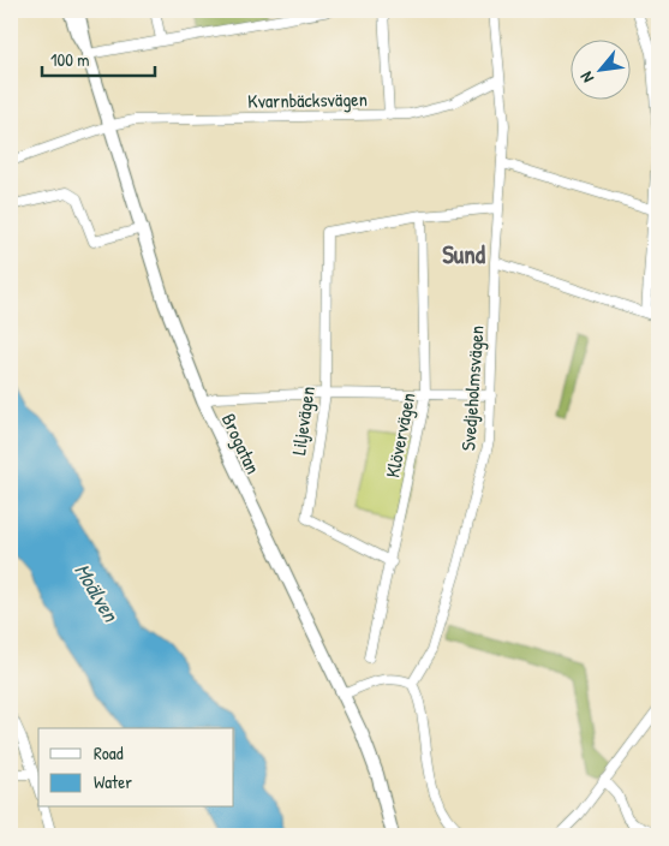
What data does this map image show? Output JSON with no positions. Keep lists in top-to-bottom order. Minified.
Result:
{"streets":{"main road":["Brogatan"],"street":["Kvarnbäcksvägen","Svedjeholmsvägen","Liljevägen","Klövervägen"]},"crossings":[["Kvarnbäcksvägen","Svedjeholmsvägen"],["Kvarnbäcksvägen","Brogatan"],["Liljevägen","Klövervägen"]],"districts":["Sund"],"water":["Moälven"],"legend":["Road","Water"],"scale_bar":"100 m","north":"bottom left"}
